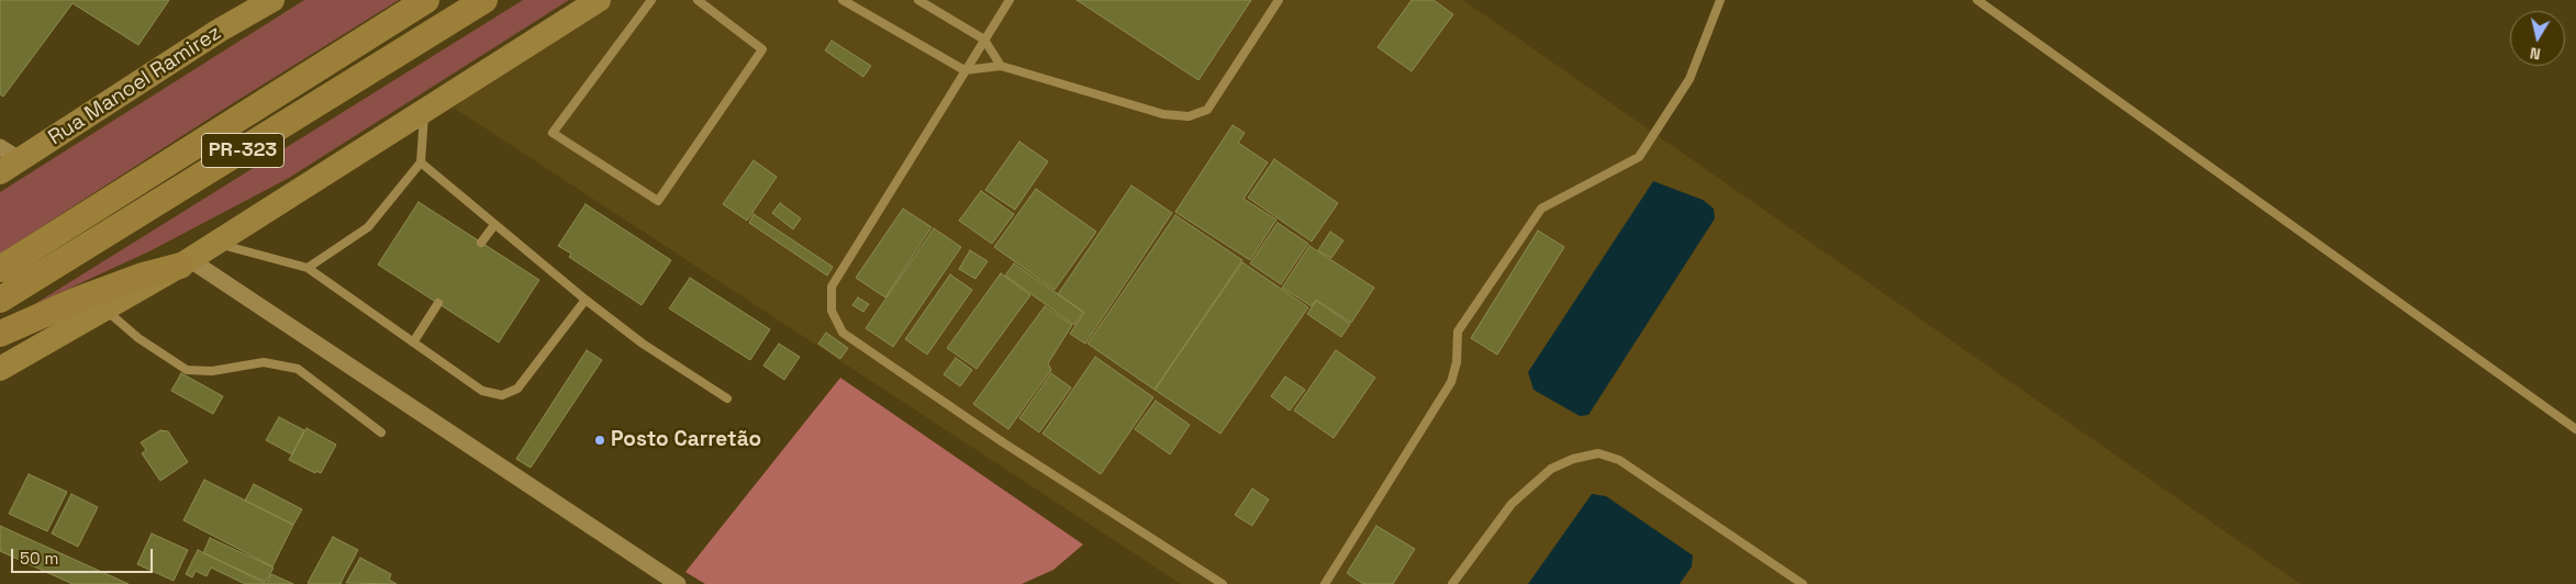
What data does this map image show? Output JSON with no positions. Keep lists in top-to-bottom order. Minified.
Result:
{"streets":{"highway":["PR-323"],"main road":["Rua Manoel Ramirez"]},"places":["Posto Carretão"],"scale_bar":"50 m","north":"bottom"}
